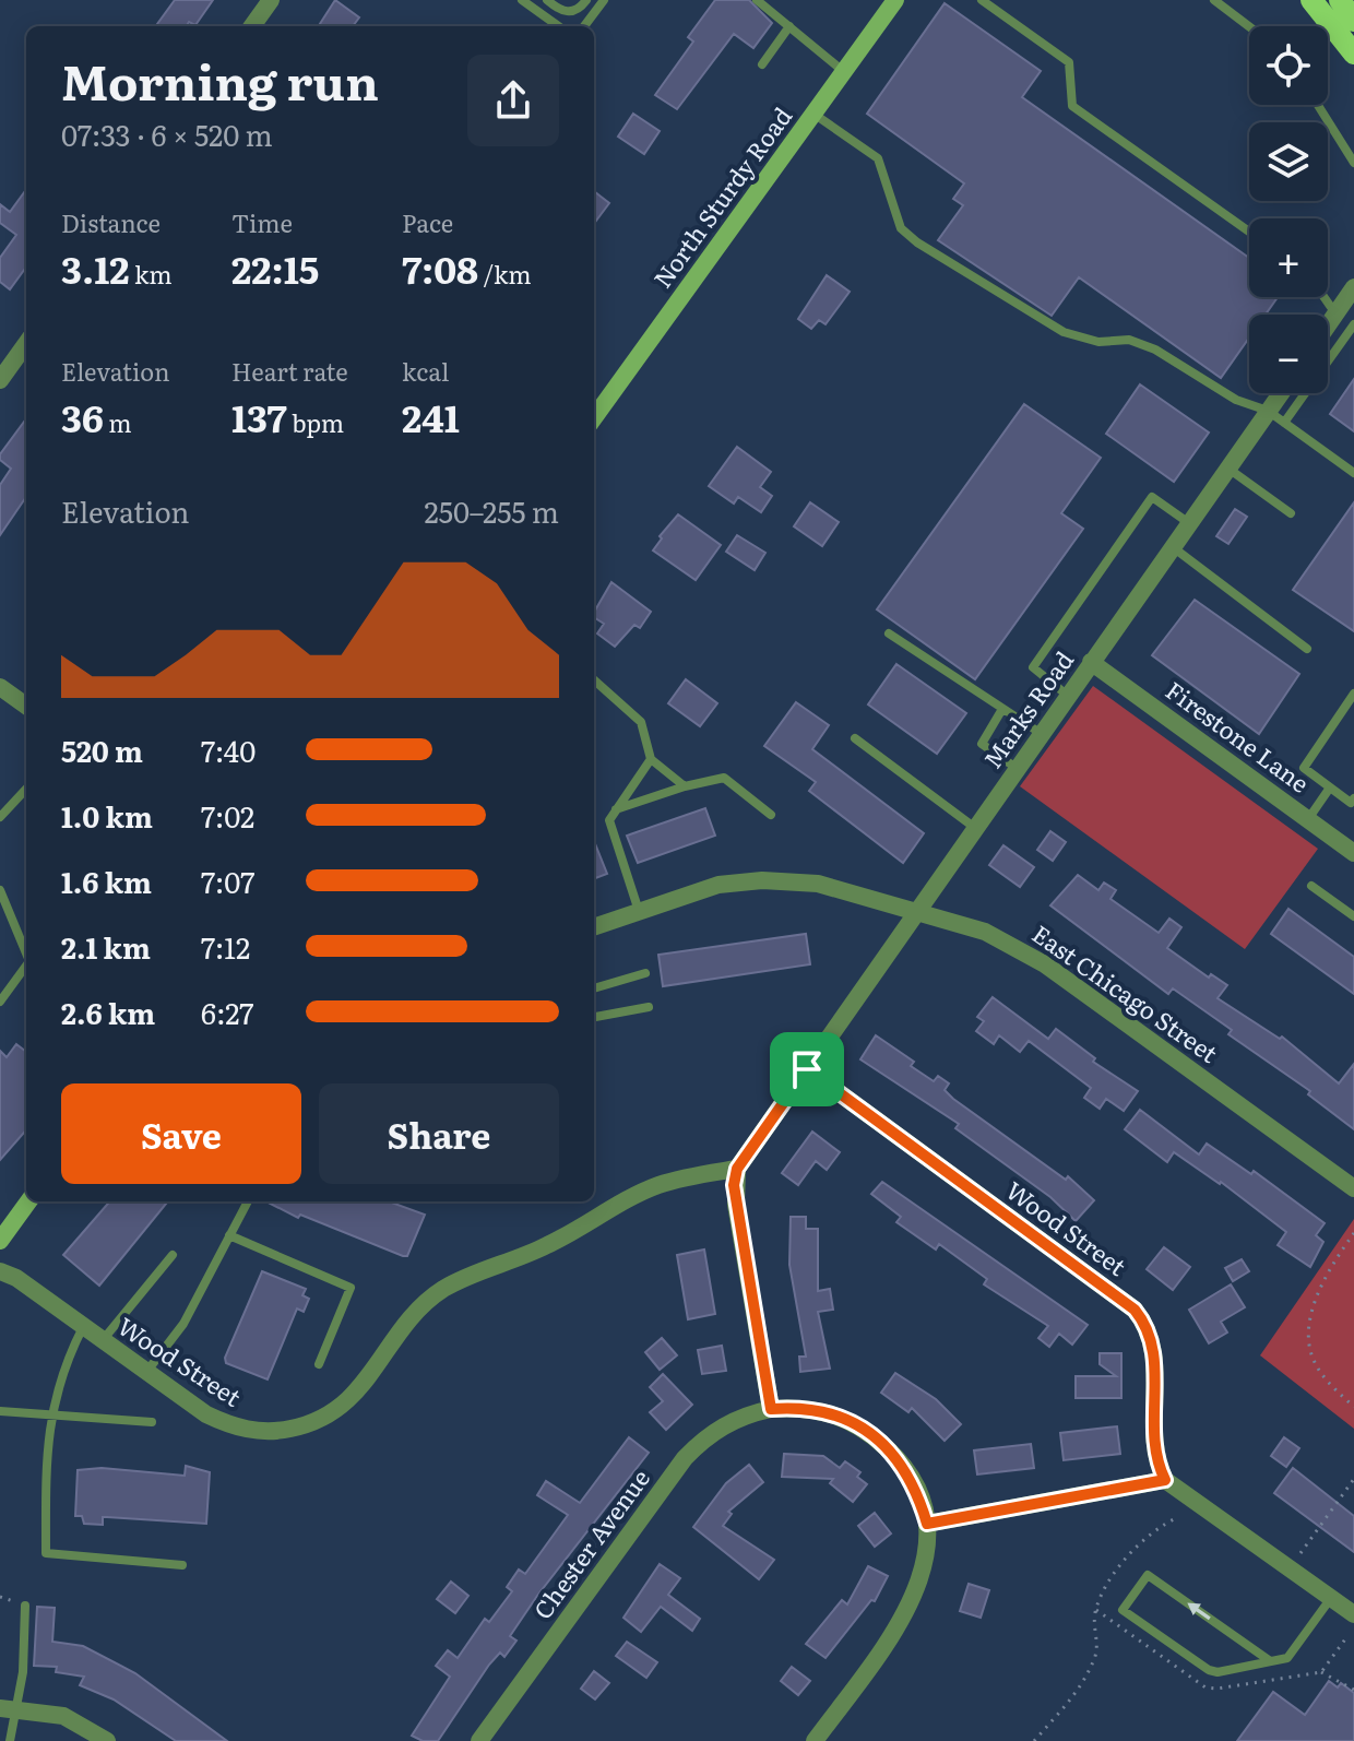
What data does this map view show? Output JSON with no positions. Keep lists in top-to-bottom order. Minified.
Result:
{"streets":{"street":["North Sturdy Road","Marks Road","Firestone Lane","East Chicago Street","Wood Street","Chester Avenue"]},"crossings":[["Marks Road","Firestone Lane"],["Marks Road","East Chicago Street"],["Marks Road","Wood Street"]],"page":{"map_buttons":["+","−"],"heading":["Morning run","07:33 · 6 × 520 m"],"stats":[["Distance","3.12 km"],["Time","22:15"],["Pace","7:08 /km"],["Elevation","36 m"],["Heart rate","137 bpm"],["kcal","241"]],"chart":["Elevation","250–255 m"],"list":[{"name":"520 m","note":"7:40"},{"name":"1.0 km","note":"7:02"},{"name":"1.6 km","note":"7:07"},{"name":"2.1 km","note":"7:12"},{"name":"2.6 km","note":"6:27"}],"buttons":["Save","Share"]}}
